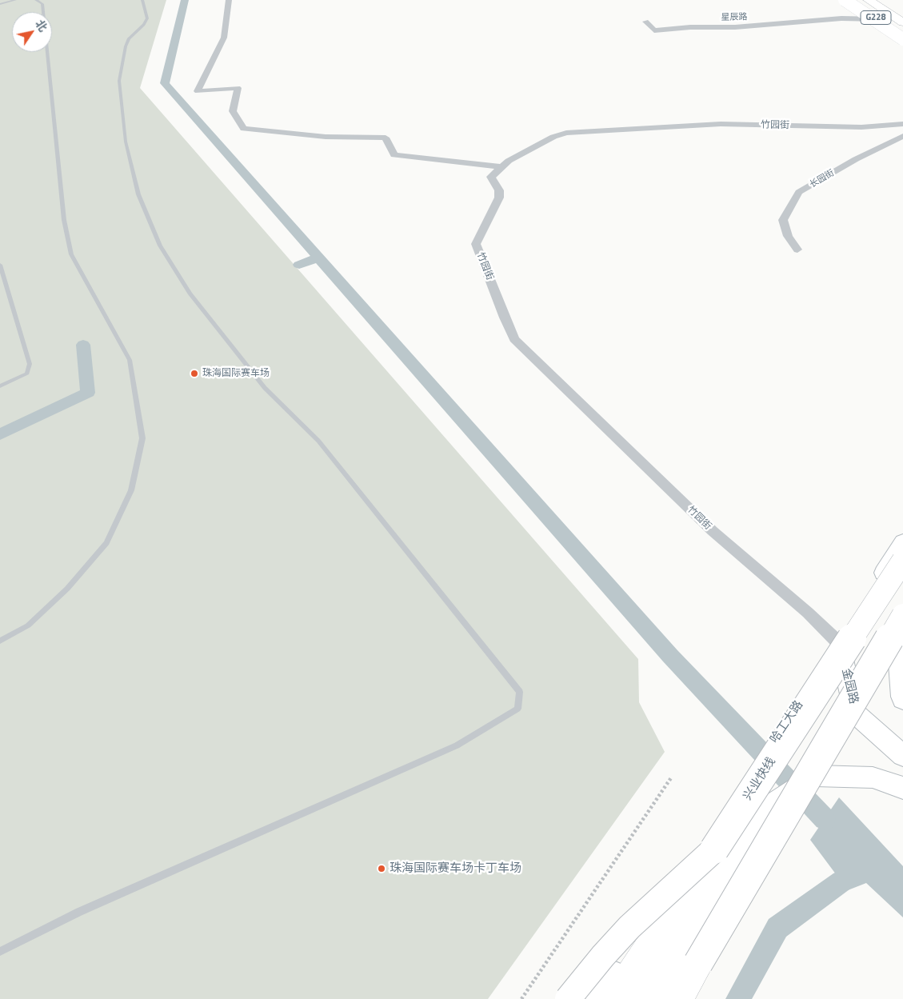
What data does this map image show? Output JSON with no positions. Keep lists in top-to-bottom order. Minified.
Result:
{"streets":{"highway":["G228","兴业快线"],"street":["星辰路","竹园街","长园街","金园路","哈工大路"]},"crossings":[["星辰路","G228"],["竹园街","金园路"],["竹园街","哈工大路"],["金园路","哈工大路"]],"places":["珠海国际赛车场","珠海国际赛车场卡丁车场"],"north":"top right"}
